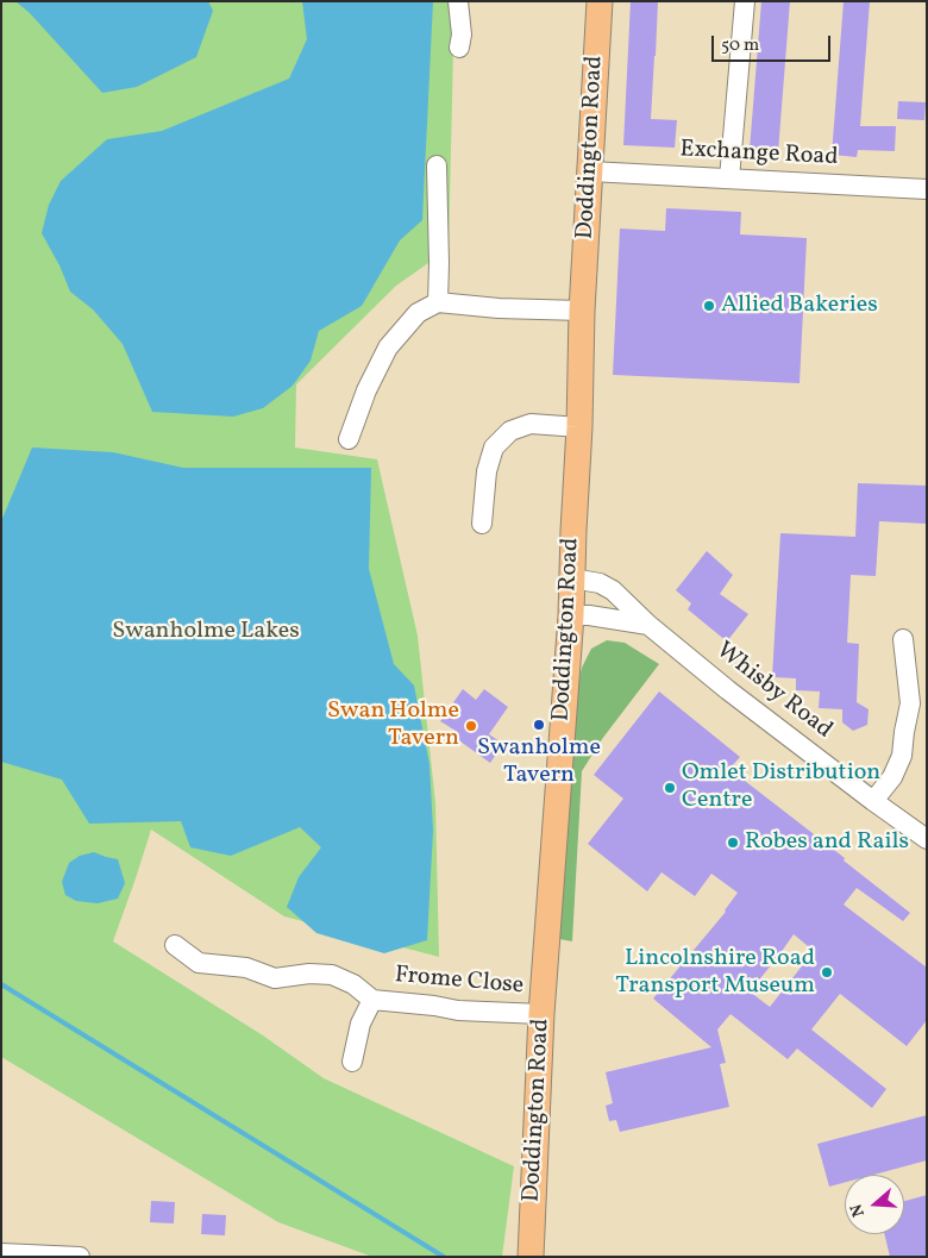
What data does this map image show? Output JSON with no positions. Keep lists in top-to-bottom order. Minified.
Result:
{"streets":{"main road":["Doddington Road"],"street":["Exchange Road","Whisby Road","Frome Close"]},"crossings":[["Doddington Road","Exchange Road"],["Doddington Road","Whisby Road"],["Doddington Road","Frome Close"]],"parks":["Swanholme Lakes"],"places":["Allied Bakeries","Swanholme Tavern","Swan Holme Tavern","Omlet Distribution Centre","Robes and Rails","Lincolnshire Road Transport Museum"],"scale_bar":"50 m","north":"left"}
